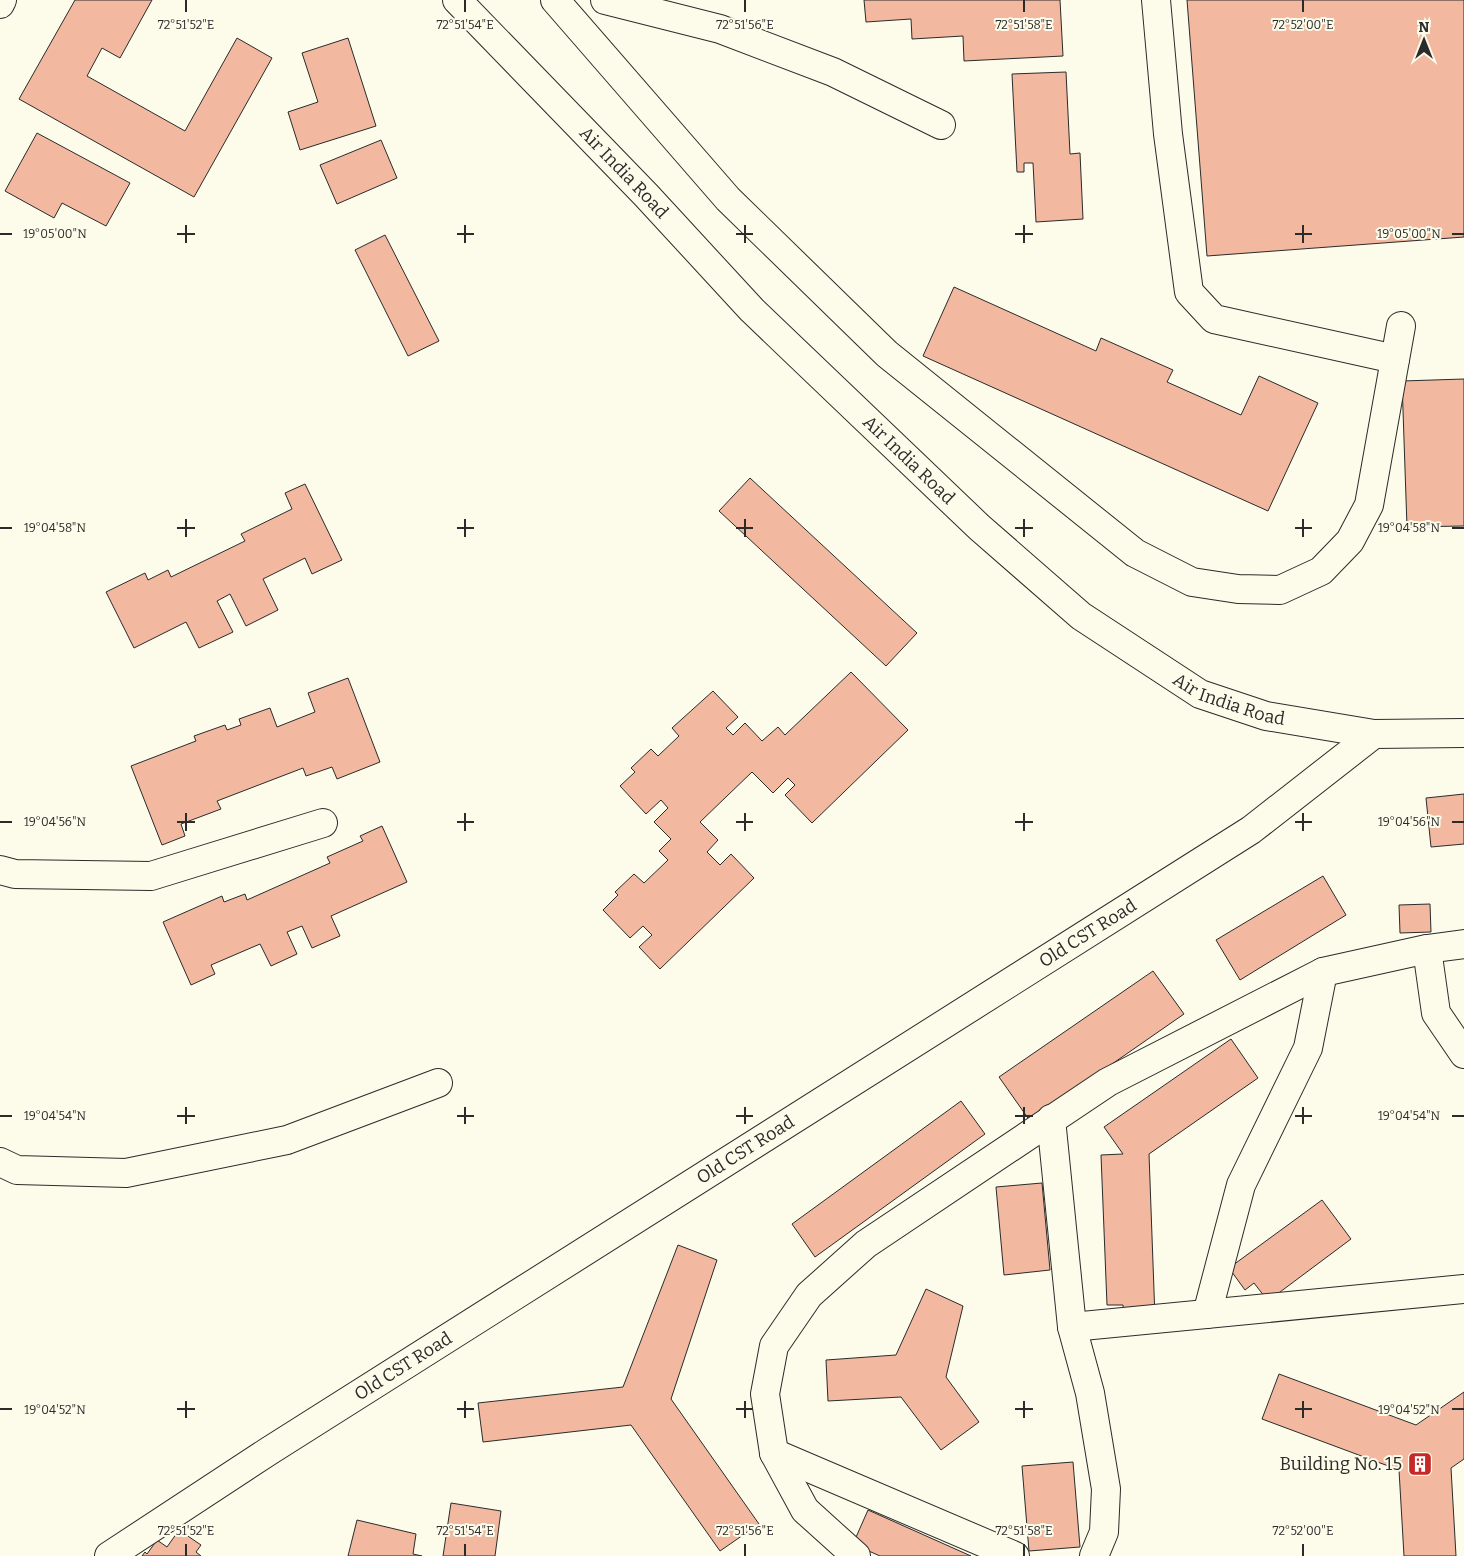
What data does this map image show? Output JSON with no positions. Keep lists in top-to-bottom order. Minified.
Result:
{"streets":{"street":["Air India Road","Old CST Road"]},"crossings":[["Air India Road","Old CST Road"]],"places":{"building":["Building No. 15"]},"north":"top","coordinates":["72°51'52\"E","72°51'54\"E","72°51'56\"E","72°51'58\"E","72°52'00\"E","19°05'00\"N","19°04'58\"N","19°04'56\"N","19°04'54\"N","19°04'52\"N"]}
